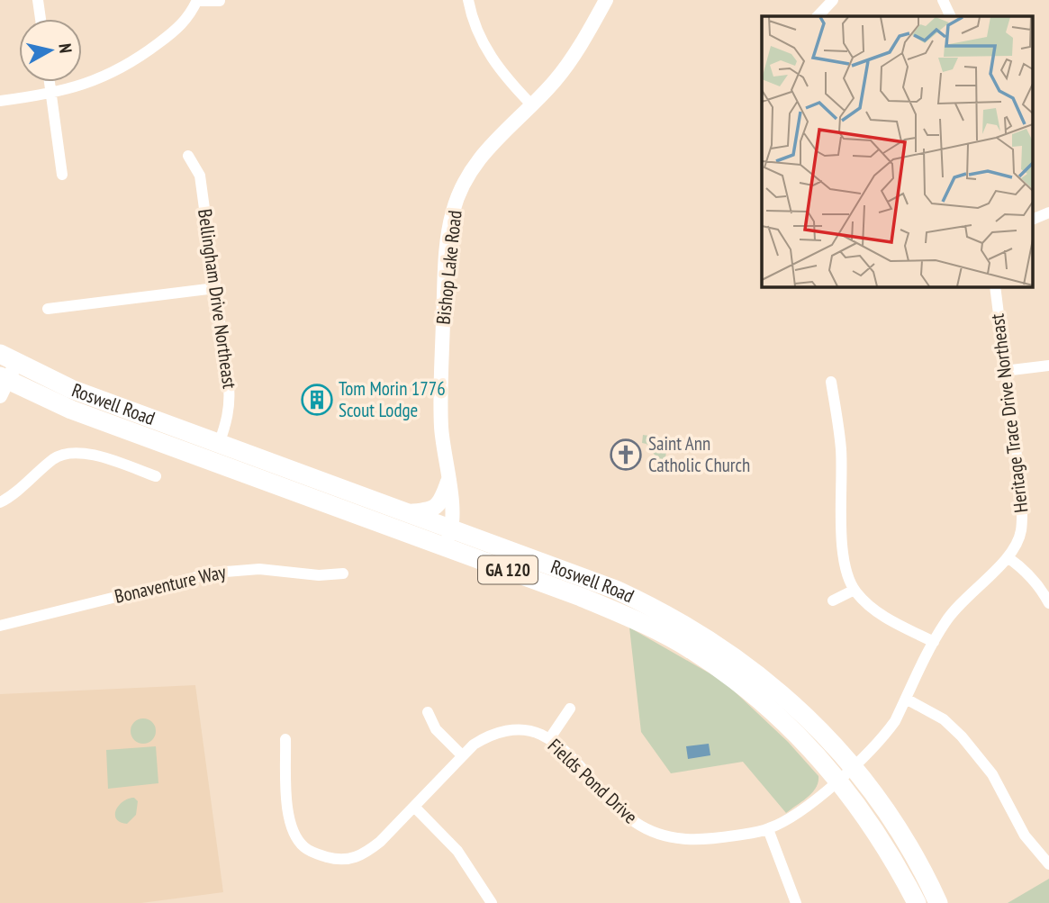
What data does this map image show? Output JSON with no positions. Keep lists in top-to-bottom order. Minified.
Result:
{"streets":{"highway":["Roswell Road","GA 120"],"street":["Bishop Lake Road","Bellingham Drive Northeast","Heritage Trace Drive Northeast","Bonaventure Way","Fields Pond Drive"]},"crossings":[["Bishop Lake Road","Roswell Road"],["Bellingham Drive Northeast","Roswell Road"],["Roswell Road","Heritage Trace Drive Northeast"],["Roswell Road","Fields Pond Drive"],["Heritage Trace Drive Northeast","Fields Pond Drive"]],"places":{"building":["Tom Morin 1776 Scout Lodge"],"church":["Saint Ann Catholic Church"]},"north":"right"}
